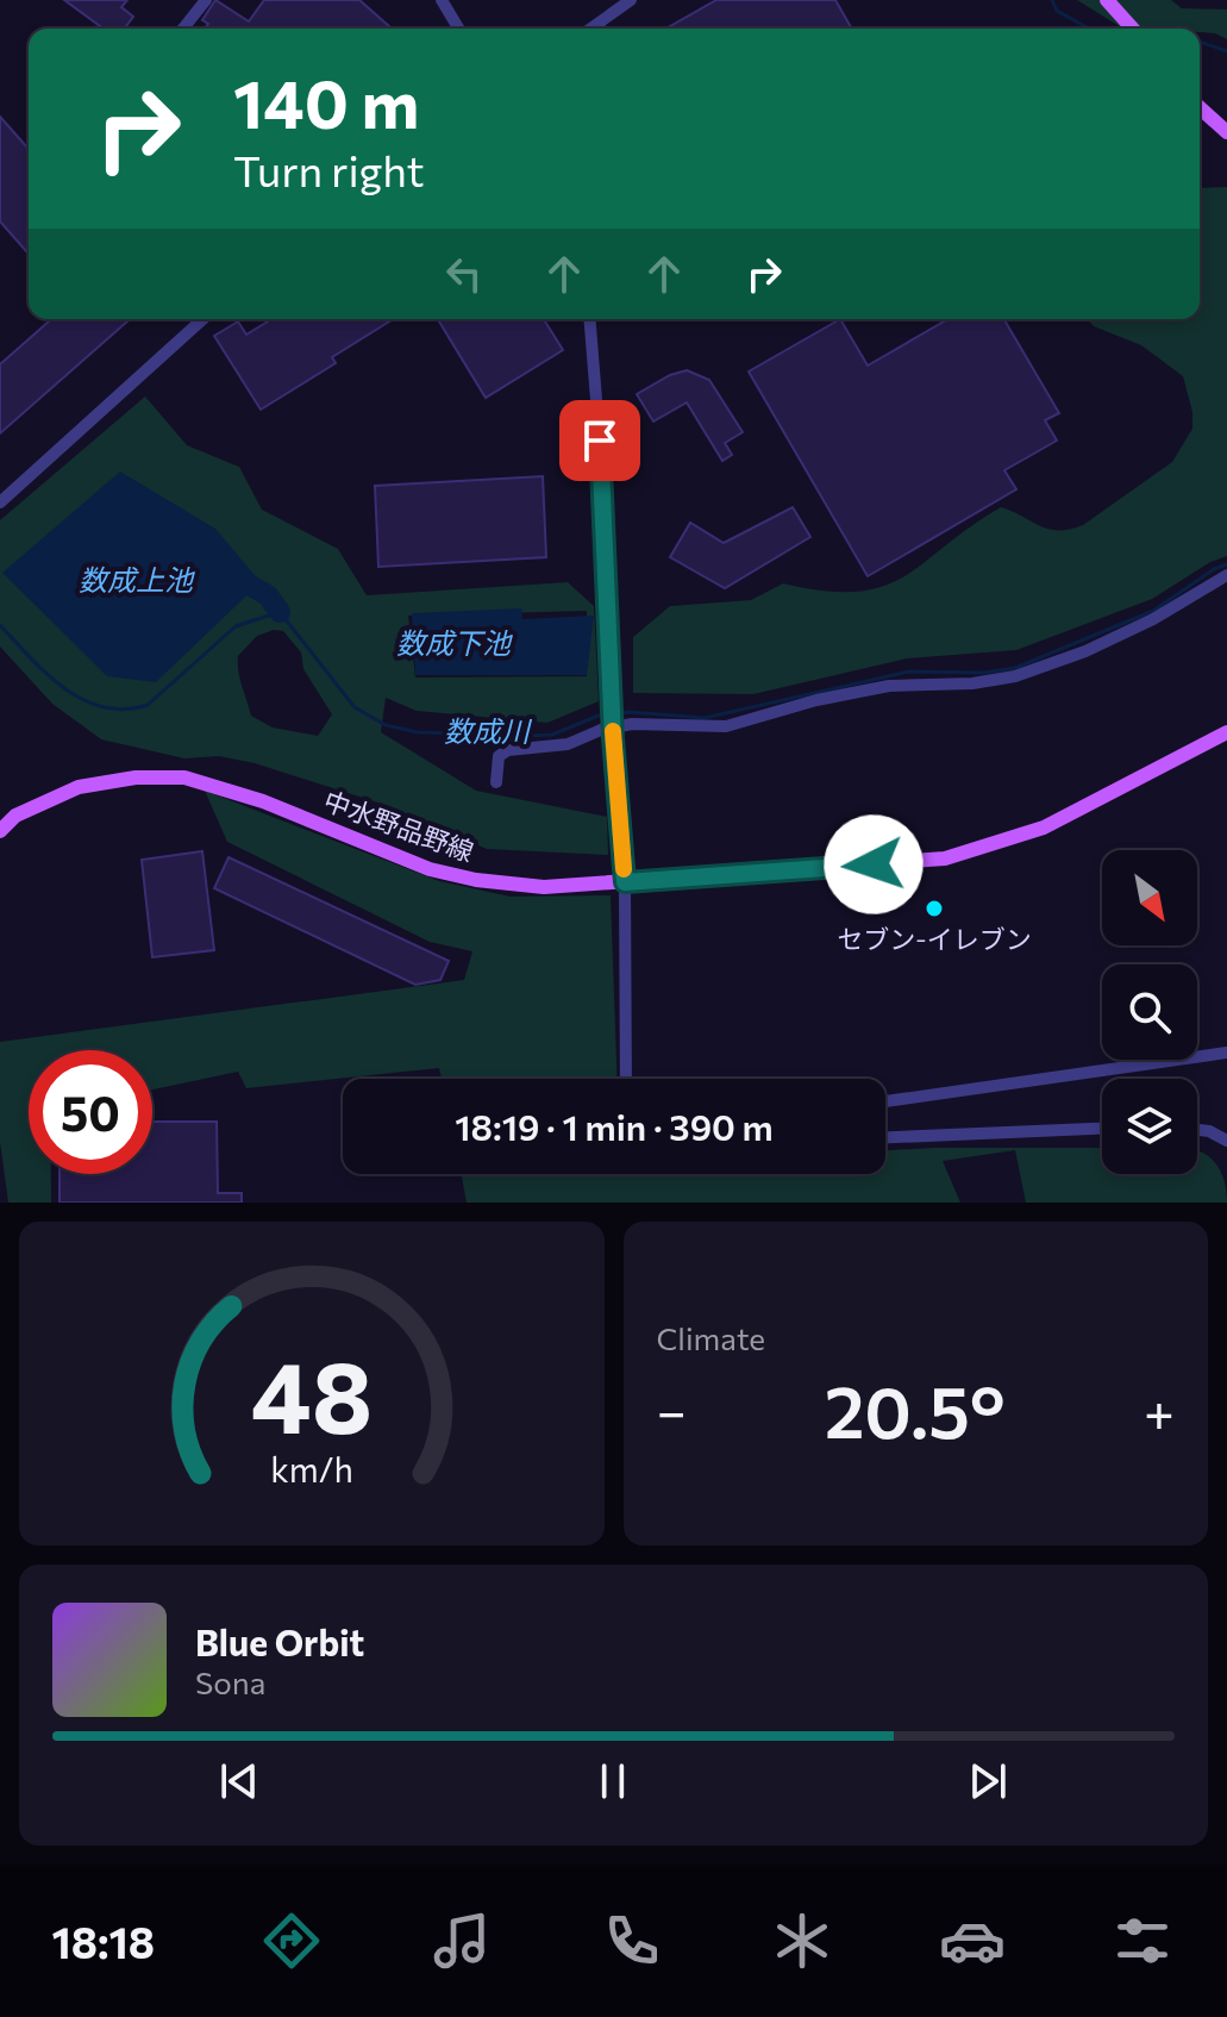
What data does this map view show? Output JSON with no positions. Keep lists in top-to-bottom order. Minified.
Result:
{"streets":{"main road":["中水野品野線"]},"water":["数成上池","数成下池","数成川"],"places":["セブン-イレブン"],"north":"bottom right","page":{"turn":["140 m","Turn right"],"limit":"50","trip":"18:19 · 1 min · 390 m","tile":"Climate","heat":["−","20.5°","+"],"song":["Blue Orbit","Sona"],"tabs":"18:18","gauge":["48","km/h"]}}
